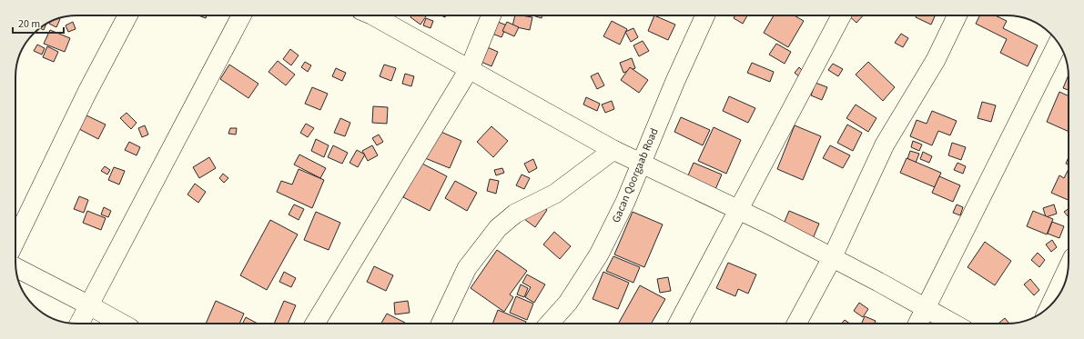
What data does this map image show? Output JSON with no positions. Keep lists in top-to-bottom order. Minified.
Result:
{"streets":{"street":["Gacan Qoorgaab Road"]},"scale_bar":"20 m"}
